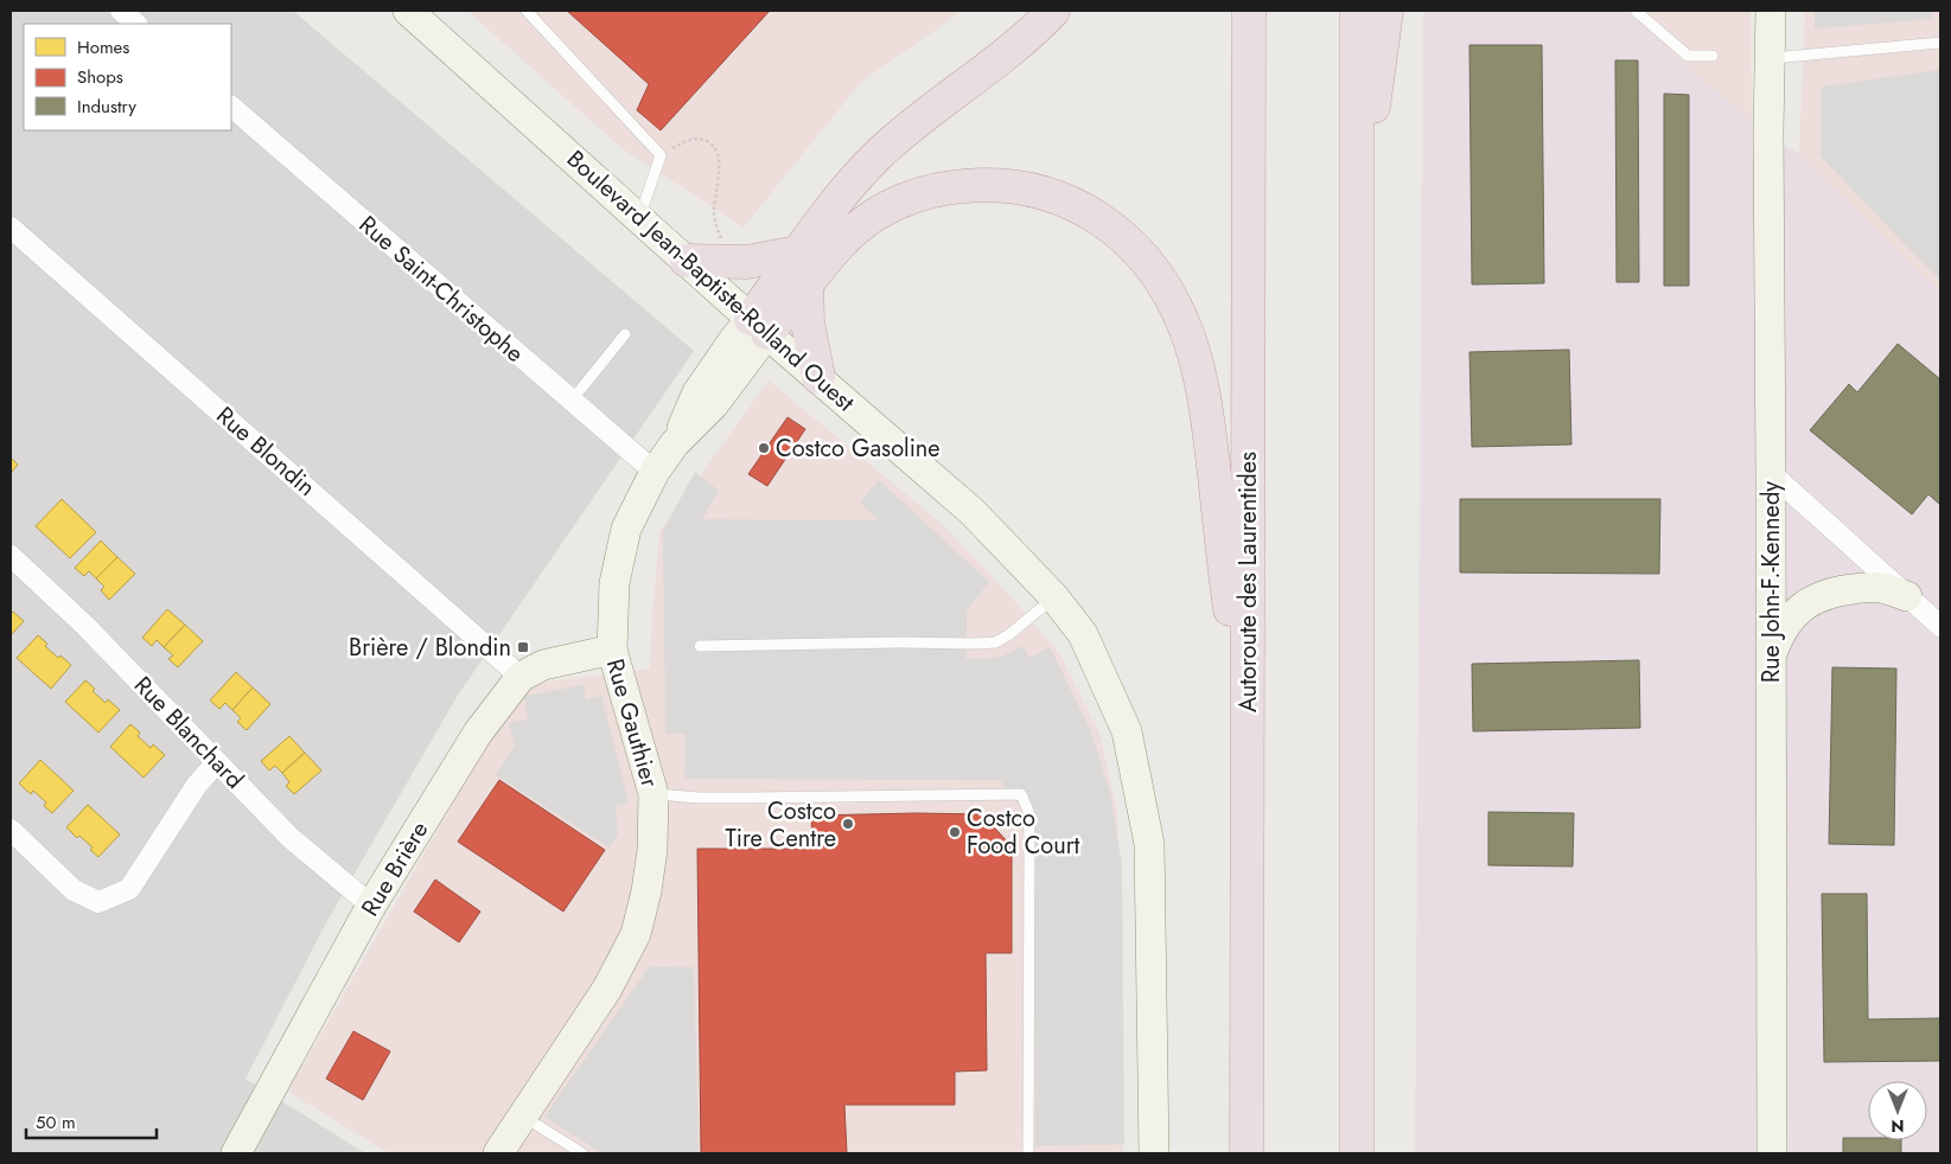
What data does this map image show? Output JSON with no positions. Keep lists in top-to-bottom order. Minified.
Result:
{"streets":{"highway":["Autoroute des Laurentides"],"street":["Boulevard Jean-Baptiste-Rolland Ouest","Rue Saint-Christophe","Rue Blondin","Rue John-F.-Kennedy","Rue Gauthier","Rue Blanchard","Rue Brière"]},"crossings":[["Boulevard Jean-Baptiste-Rolland Ouest","Rue Gauthier"],["Rue Saint-Christophe","Rue Gauthier"],["Rue Blondin","Rue Brière"],["Rue Gauthier","Rue Brière"],["Rue Blanchard","Rue Brière"]],"places":{"other":["Costco Gasoline","Costco Tire Centre","Costco Food Court"],"transit":["Brière / Blondin"]},"legend":["Homes","Shops","Industry"],"scale_bar":"50 m","north":"bottom"}
